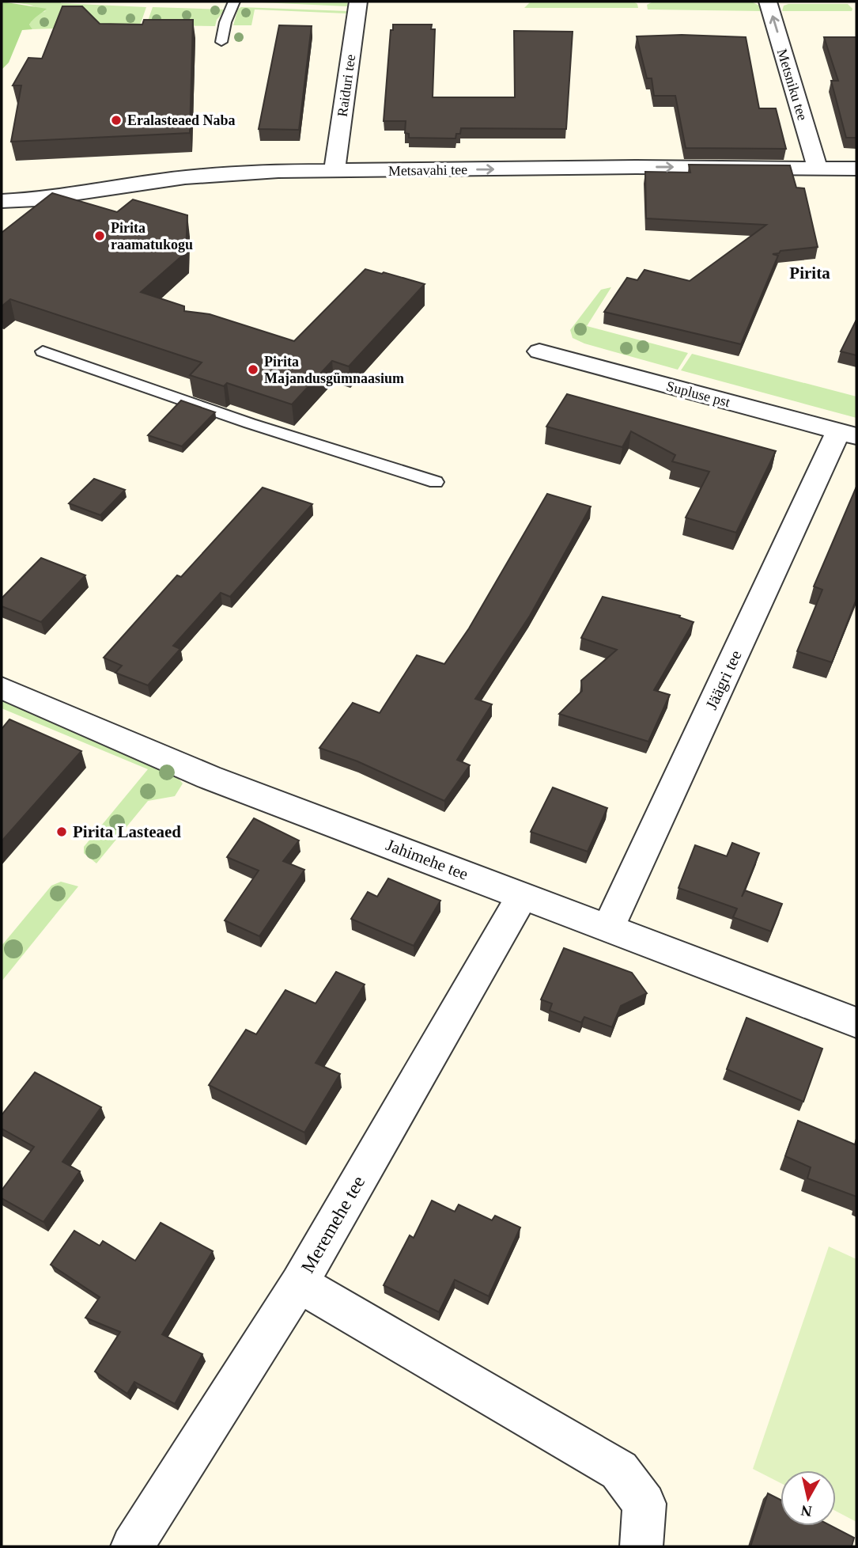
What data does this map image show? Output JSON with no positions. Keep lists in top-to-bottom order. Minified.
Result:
{"streets":{"street":["Metsniku tee","Raiduri tee","Metsavahi tee","Supluse pst","Jäägri tee","Jahimehe tee","Meremehe tee"]},"crossings":[["Metsniku tee","Metsavahi tee"],["Raiduri tee","Metsavahi tee"],["Supluse pst","Jäägri tee"],["Jäägri tee","Jahimehe tee"],["Jahimehe tee","Meremehe tee"]],"one_way":["Metsniku tee","Metsavahi tee"],"districts":["Pirita"],"places":["Eralasteaed Naba","Pirita raamatukogu","Pirita Majandusgümnaasium","Pirita Lasteaed"],"north":"bottom"}
